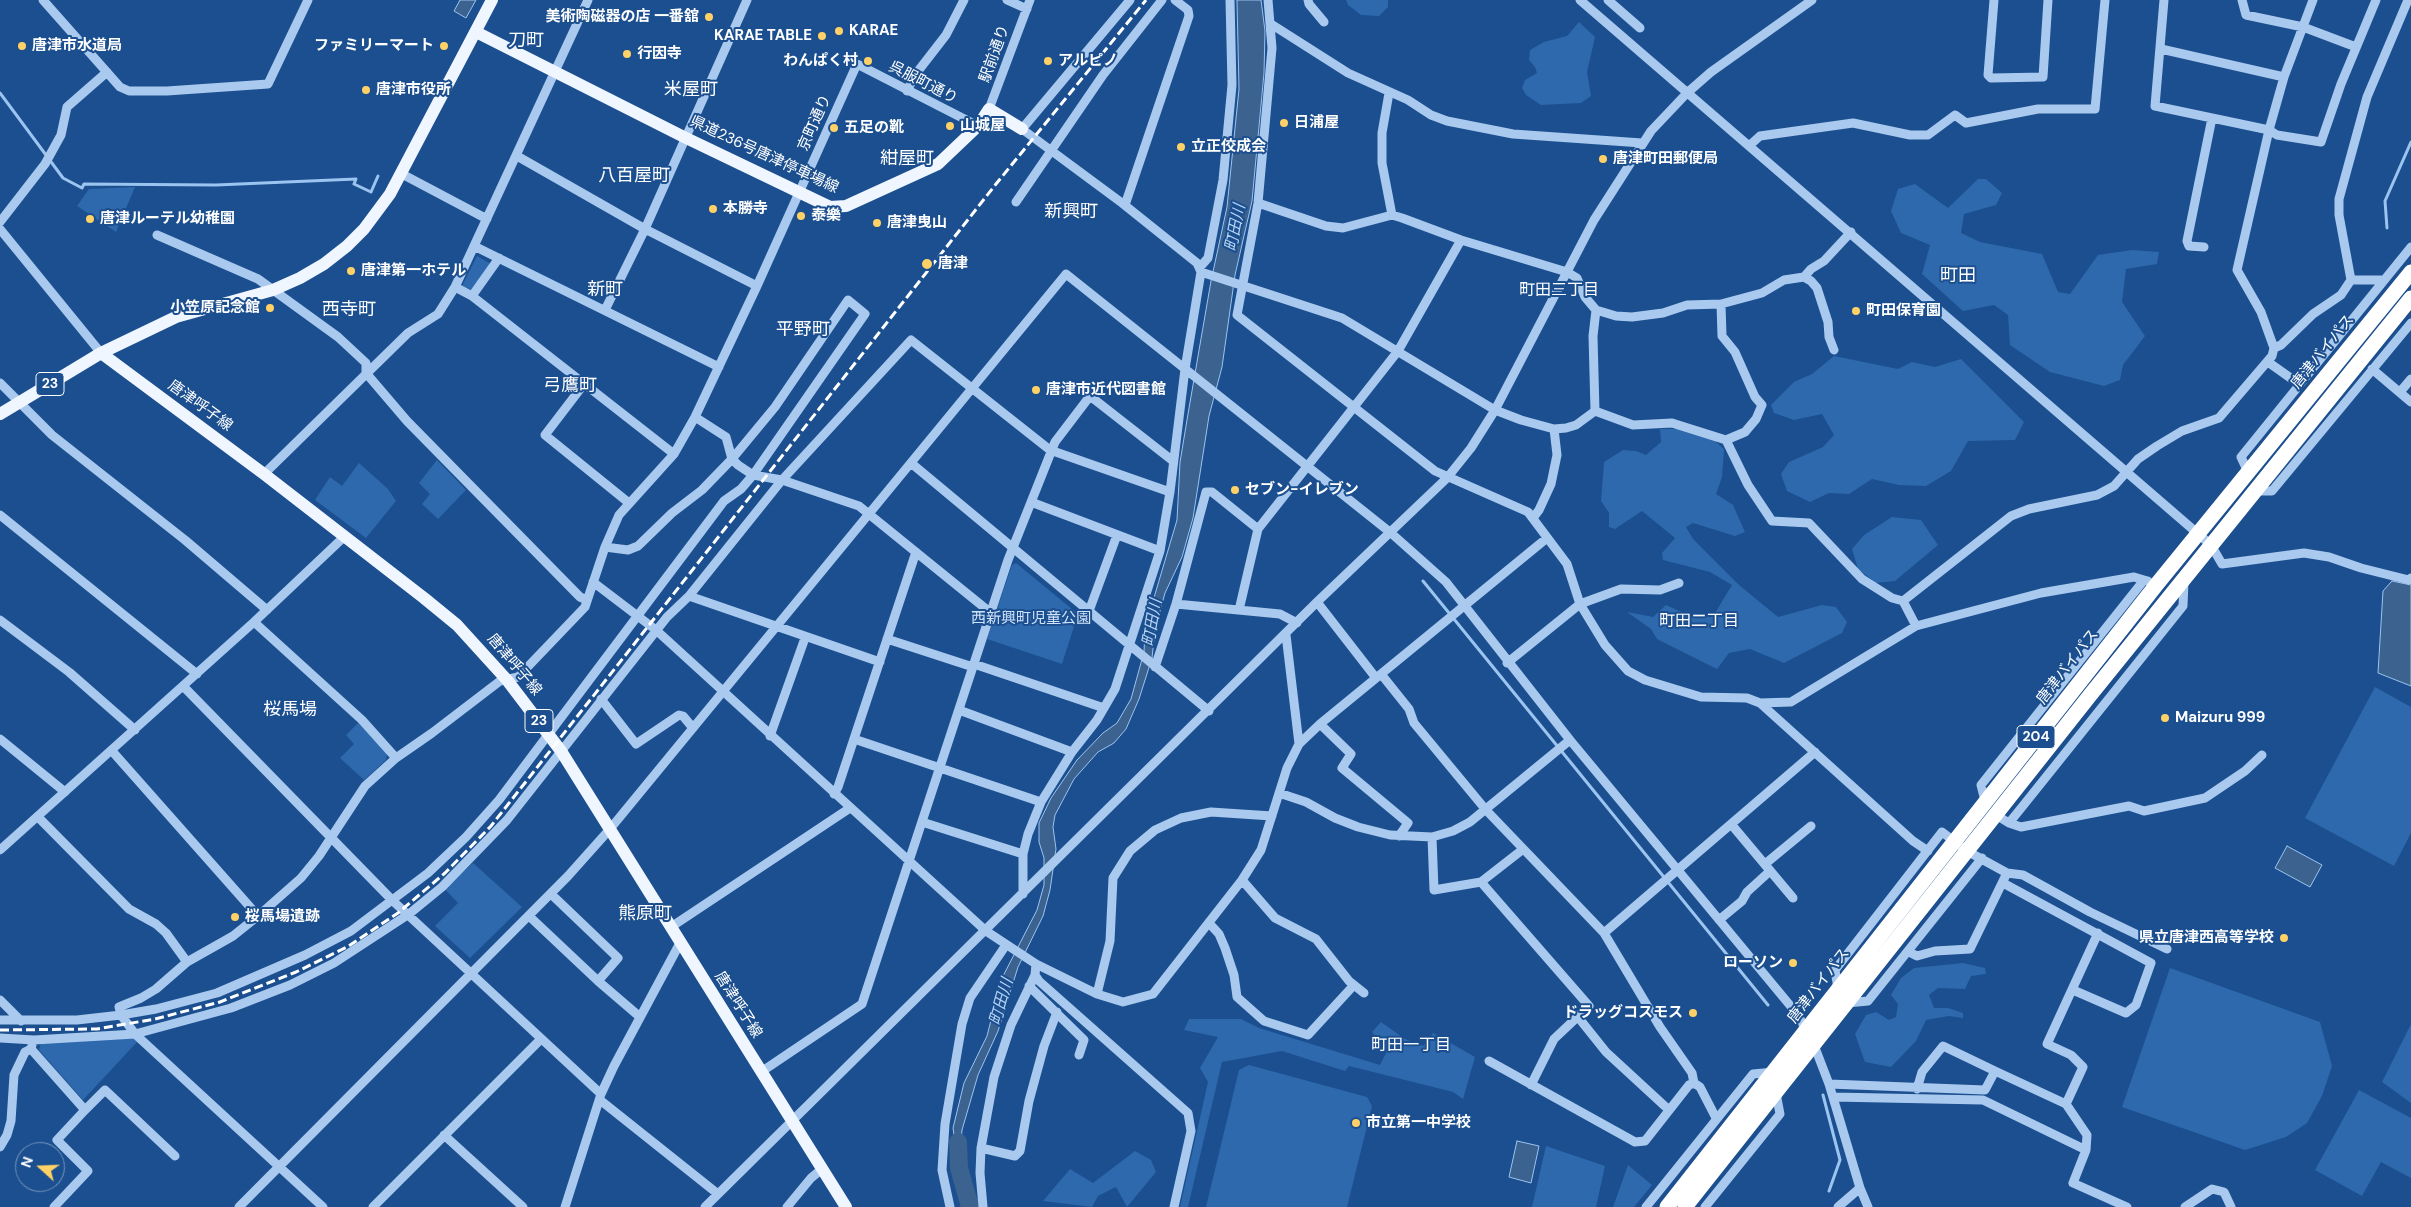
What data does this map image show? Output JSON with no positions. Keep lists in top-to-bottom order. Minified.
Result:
{"streets":{"highway":["唐津バイパス","204"],"main road":["県道236号唐津停車場線","23","唐津呼子線"],"street":["駅前通り","呉服町通り","京町通り"]},"crossings":[["駅前通り","県道236号唐津停車場線"],["呉服町通り","京町通り"],["呉服町通り","県道236号唐津停車場線"],["京町通り","県道236号唐津停車場線"],["京町通り","唐津呼子線"],["23","唐津呼子線"]],"districts":["刀町","米屋町","紺屋町","八百屋町","新興町","町田","新町","町田三丁目","西寺町","平野町","弓鷹町","町田二丁目","桜馬場","熊原町","町田一丁目"],"water":["町田川"],"parks":["西新興町児童公園"],"places":["美術陶磁器の店 一番舘","KARAE","KARAE TABLE","唐津市水道局","ファミリーマート","行因寺","わんぱく村","アルピノ","唐津市役所","日浦屋","山城屋","五足の靴","立正佼成会","唐津町田郵便局","本勝寺","泰樂","唐津ルーテル幼稚園","唐津曳山","唐津","唐津第一ホテル","小笠原記念館","町田保育園","唐津市近代図書館","セブン-イレブン","Maizuru 999","桜馬場遺跡","県立唐津西高等学校","ローソン","ドラッグコスモス","市立第一中学校"],"north":"left"}
